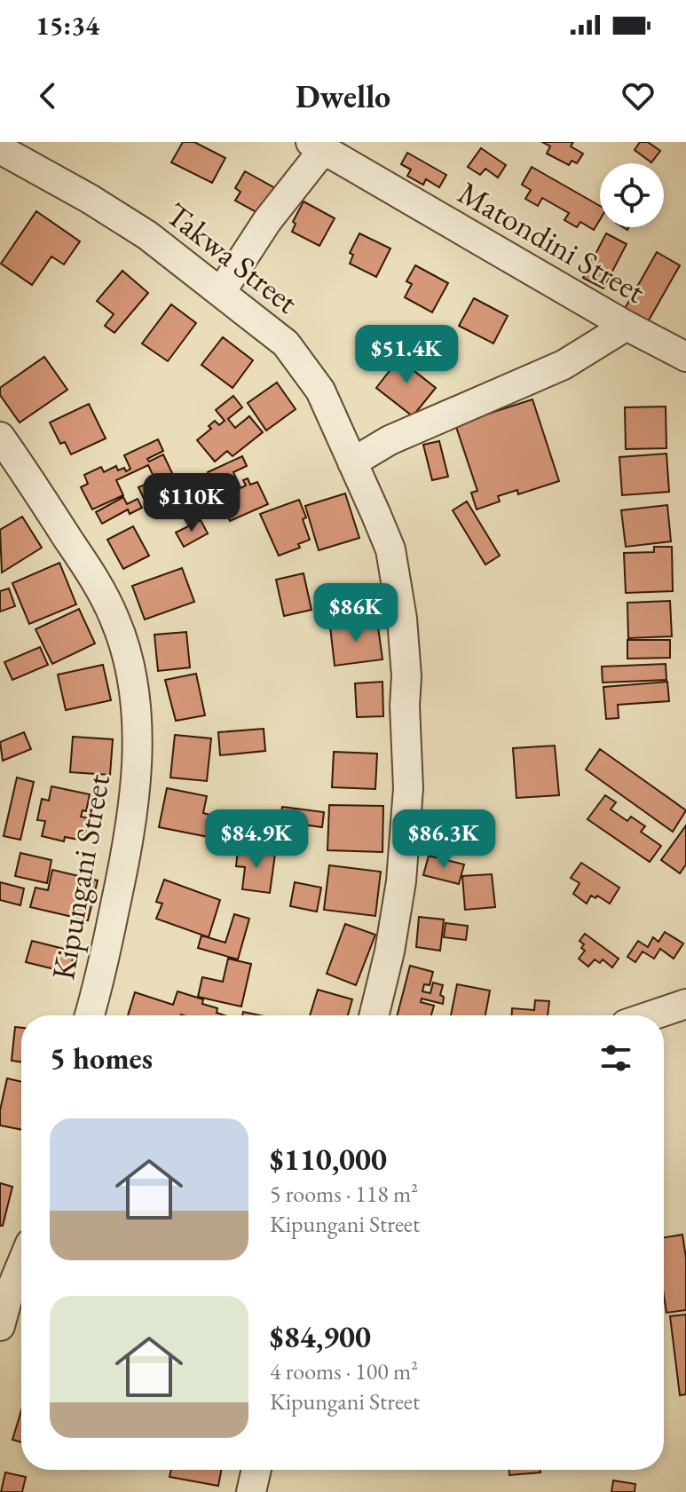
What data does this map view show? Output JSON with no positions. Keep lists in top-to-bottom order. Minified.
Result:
{"streets":{"street":["Matondini Street","Takwa Street","Kipungani Street"]},"page":{"status":"15:34","header":"Dwello","price":["$51.4K","$110K","$86K","$84.9K","$86.3K"],"heading":"5 homes","list":[{"name":"$110,000","note":"5 rooms · 118 m² · Kipungani Street"},{"name":"$84,900","note":"4 rooms · 100 m² · Kipungani Street"}]}}
